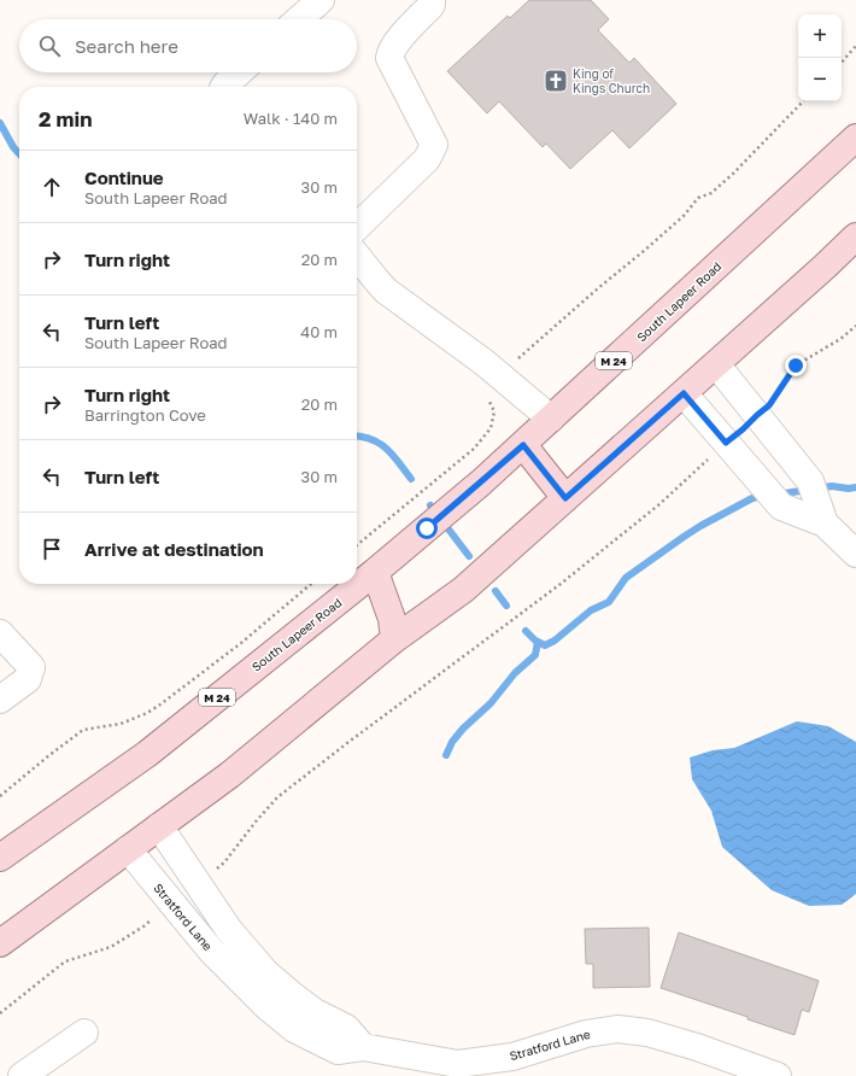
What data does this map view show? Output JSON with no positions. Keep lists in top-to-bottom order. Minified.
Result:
{"streets":{"main road":["South Lapeer Road","M 24"],"street":["Stratford Lane"]},"places":{"church":["King of Kings Church"]},"page":{"map_buttons":["+","−"],"search":"Search here","heading":["2 min","Walk · 140 m"],"list":[["Continue","South Lapeer Road","30 m"],["Turn right","20 m"],["Turn left","South Lapeer Road","40 m"],["Turn right","Barrington Cove","20 m"],["Turn left","30 m"],"Arrive at destination"]}}
